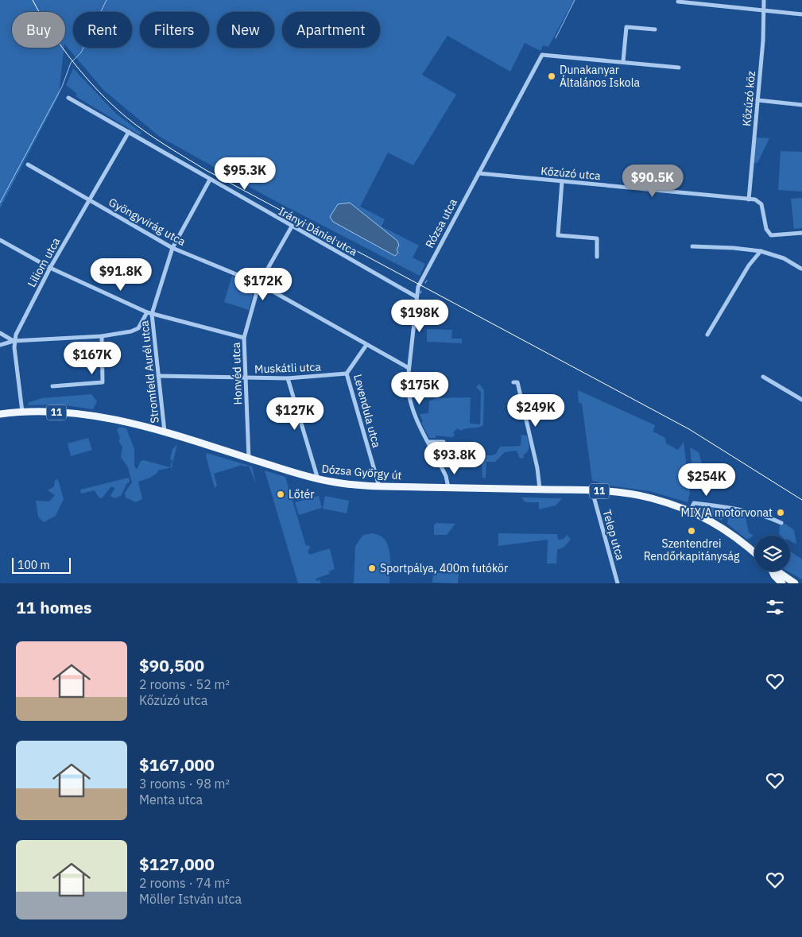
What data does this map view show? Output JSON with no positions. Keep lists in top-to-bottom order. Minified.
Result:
{"streets":{"main road":["11","Dózsa György út"],"street":["Kőzúzó köz","Kőzúzó utca","Gyöngyvirág utca","Rózsa utca","Irányi Dániel utca","Liliom utca","Muskátli utca","Stromfeld Aurél utca","Honvéd utca","Levendula utca","Telep utca"]},"crossings":[["Kőzúzó köz","Kőzúzó utca"],["Kőzúzó utca","Rózsa utca"],["Gyöngyvirág utca","Rózsa utca"],["Gyöngyvirág utca","Liliom utca"],["Gyöngyvirág utca","Stromfeld Aurél utca"],["Gyöngyvirág utca","Honvéd utca"],["Gyöngyvirág utca","Levendula utca"],["Rózsa utca","Irányi Dániel utca"],["Rózsa utca","Dózsa György út"],["Irányi Dániel utca","Liliom utca"],["Irányi Dániel utca","Stromfeld Aurél utca"],["Irányi Dániel utca","Honvéd utca"],["Muskátli utca","Stromfeld Aurél utca"],["Muskátli utca","Honvéd utca"],["Muskátli utca","Levendula utca"],["Stromfeld Aurél utca","Dózsa György út"],["Honvéd utca","Dózsa György út"],["Levendula utca","Dózsa György út"],["Dózsa György út","Telep utca"]],"places":["Dunakanyar Általános Iskola","Lőtér","MIX/A motorvonat","Szentendrei Rendőrkapitányság","Sportpálya, 400m futókör"],"scale_bar":"100 m","page":{"chip":["Buy","Rent","Filters","New","Apartment"],"price":["$95.3K","$90.5K","$91.8K","$172K","$198K","$167K","$175K","$249K","$127K","$93.8K","$254K"],"scale":"100 m","heading":"11 homes","list":[{"name":"$90,500","note":"2 rooms · 52 m² · Kőzúzó utca"},{"name":"$167,000","note":"3 rooms · 98 m² · Menta utca"},{"name":"$127,000","note":"2 rooms · 74 m² · Möller István utca"}]}}
